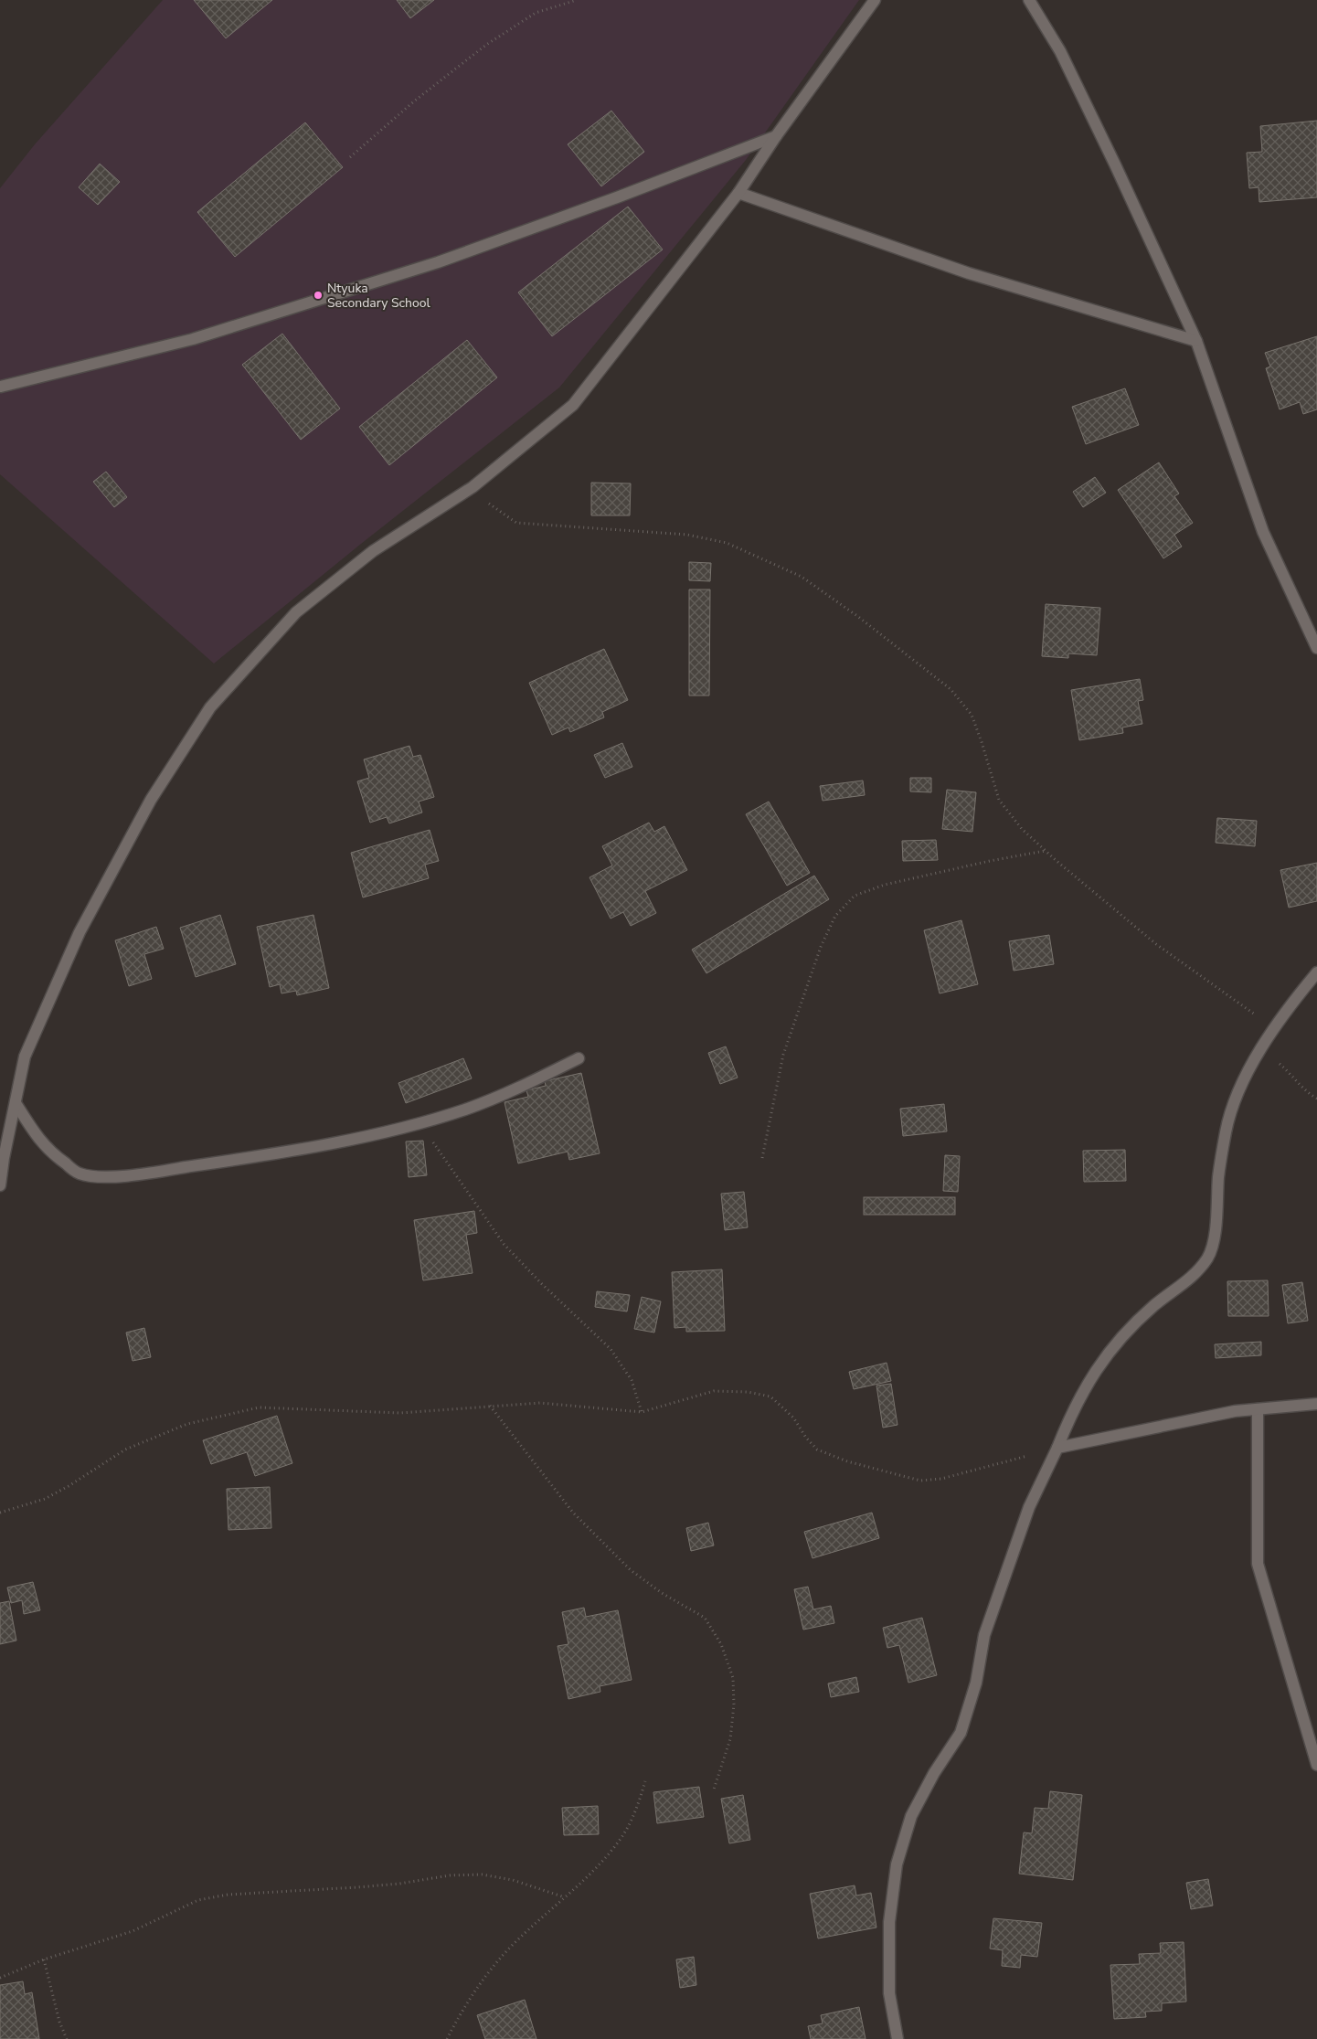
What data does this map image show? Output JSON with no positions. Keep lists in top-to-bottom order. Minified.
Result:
{"places":["Ntyuka Secondary School"]}
